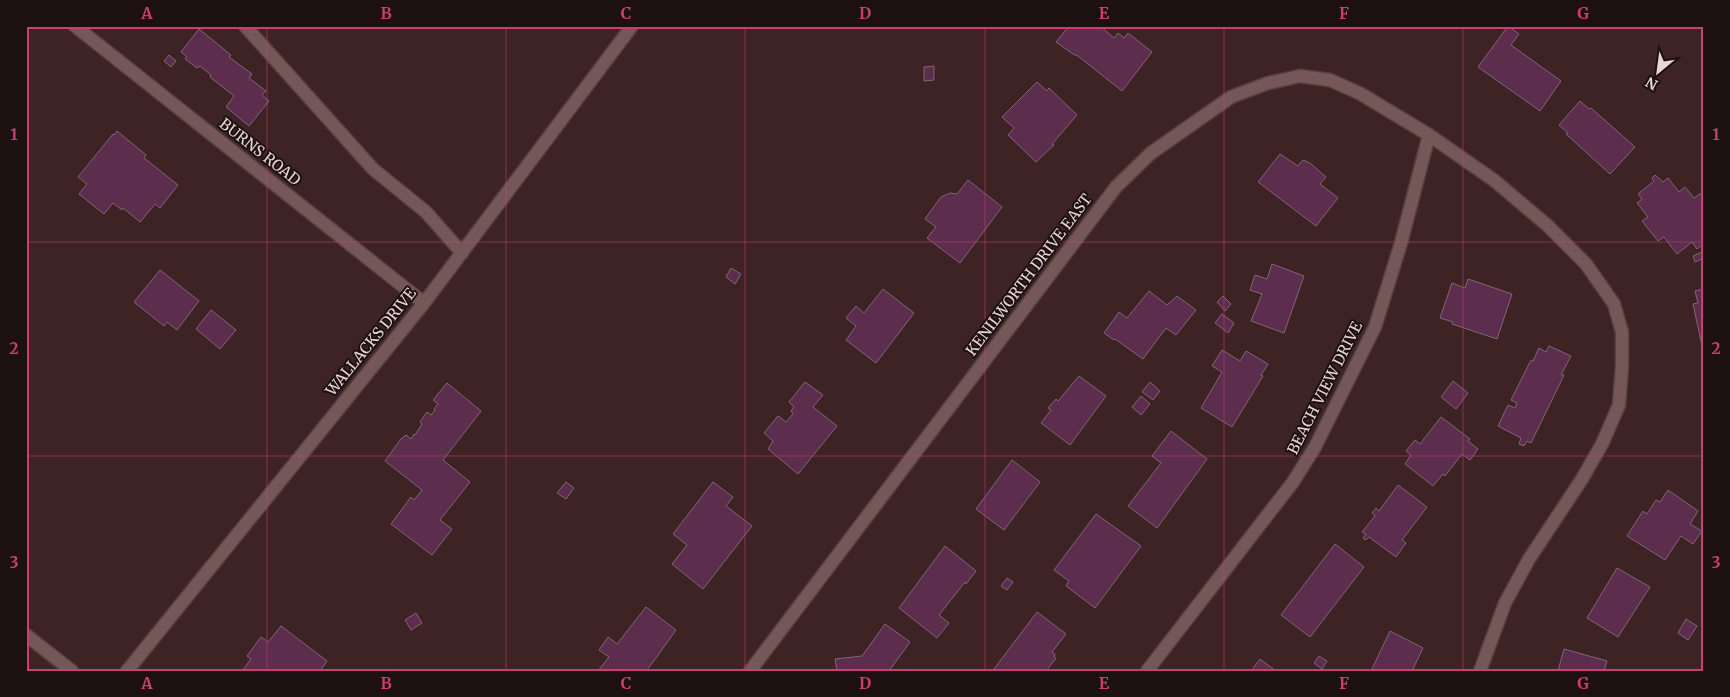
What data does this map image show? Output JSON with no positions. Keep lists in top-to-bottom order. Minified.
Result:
{"streets":{"street":["BURNS ROAD","KENILWORTH DRIVE EAST","WALLACKS DRIVE","BEACH VIEW DRIVE"]},"crossings":[["BURNS ROAD","WALLACKS DRIVE"],["KENILWORTH DRIVE EAST","BEACH VIEW DRIVE"]],"north":"bottom left","grid":{"columns":["A","B","C","D","E","F","G"],"rows":["1","2","3"]}}
